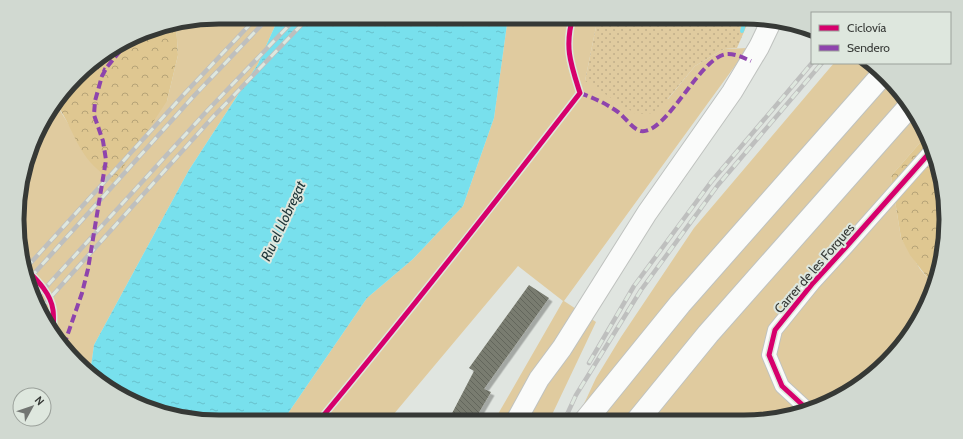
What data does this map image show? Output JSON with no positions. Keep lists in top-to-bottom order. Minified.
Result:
{"streets":{"street":["Carrer de les Forques"]},"water":["Riu el Llobregat"],"legend":["Ciclovía","Sendero"],"north":"top right"}
